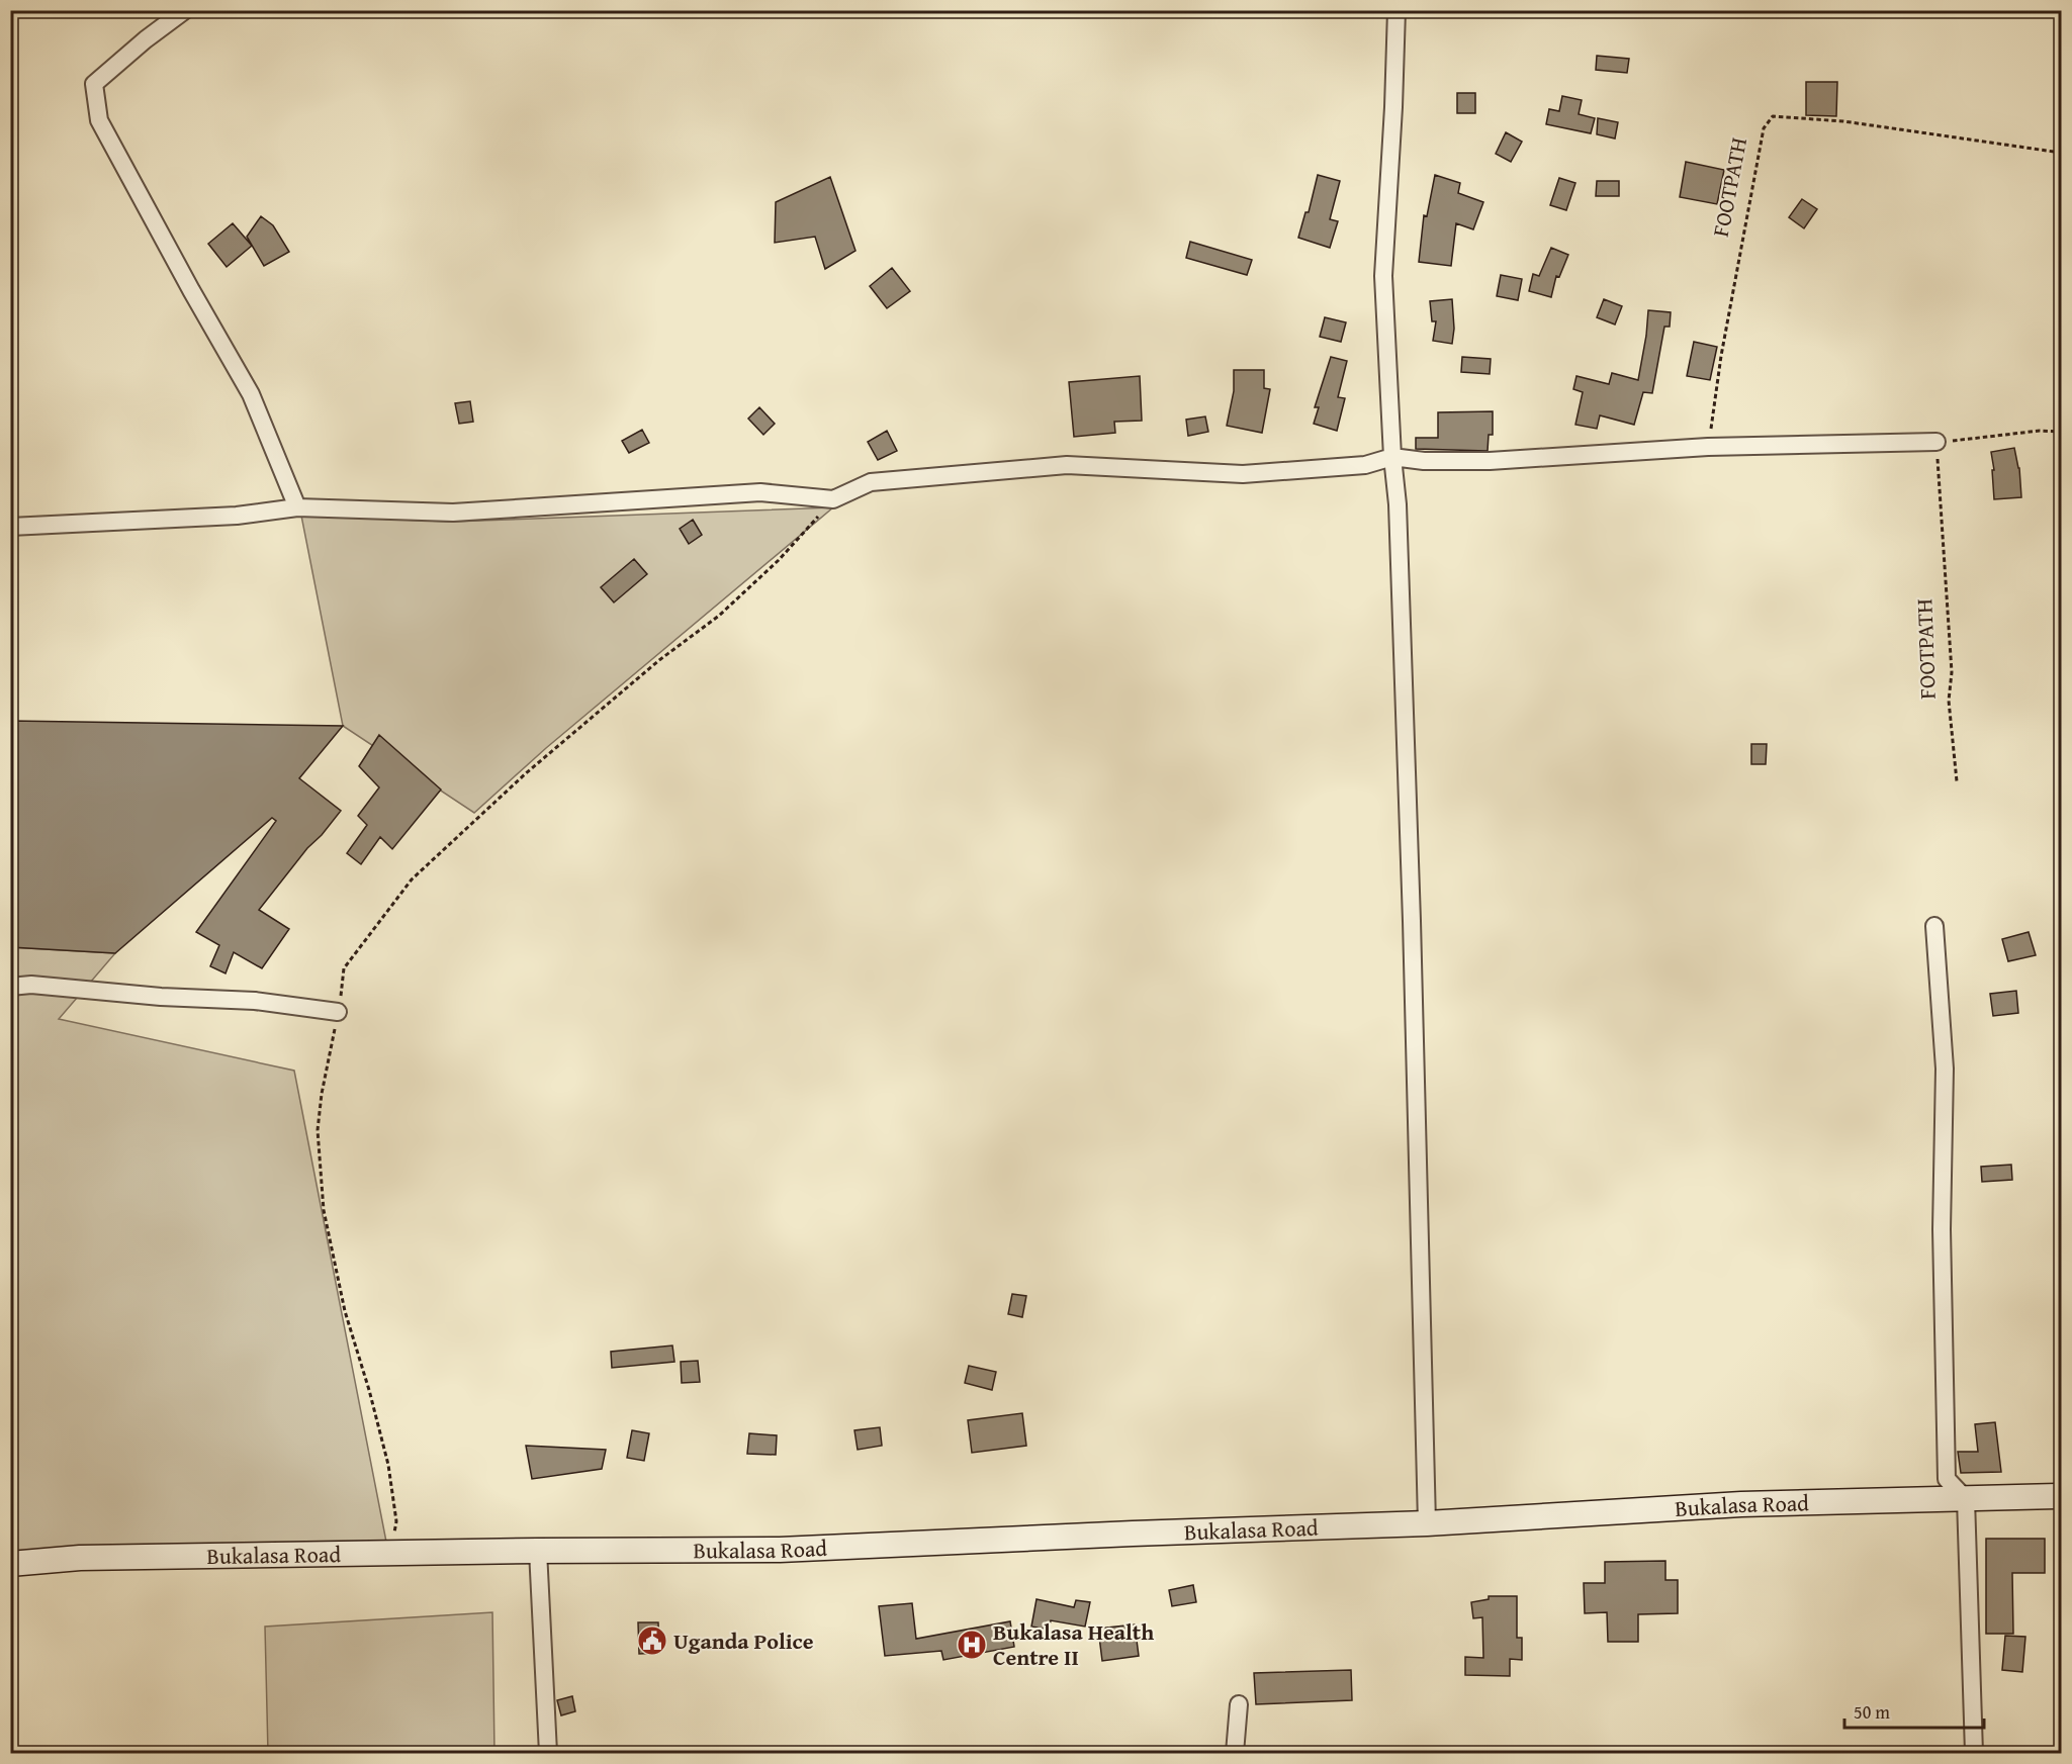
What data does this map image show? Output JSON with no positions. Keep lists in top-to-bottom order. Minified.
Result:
{"streets":{"street":["Bukalasa Road"],"path":["FOOTPATH"]},"places":{"public building":["Uganda Police"],"hospital":["Bukalasa Health Centre II"]},"scale_bar":"50 m"}
